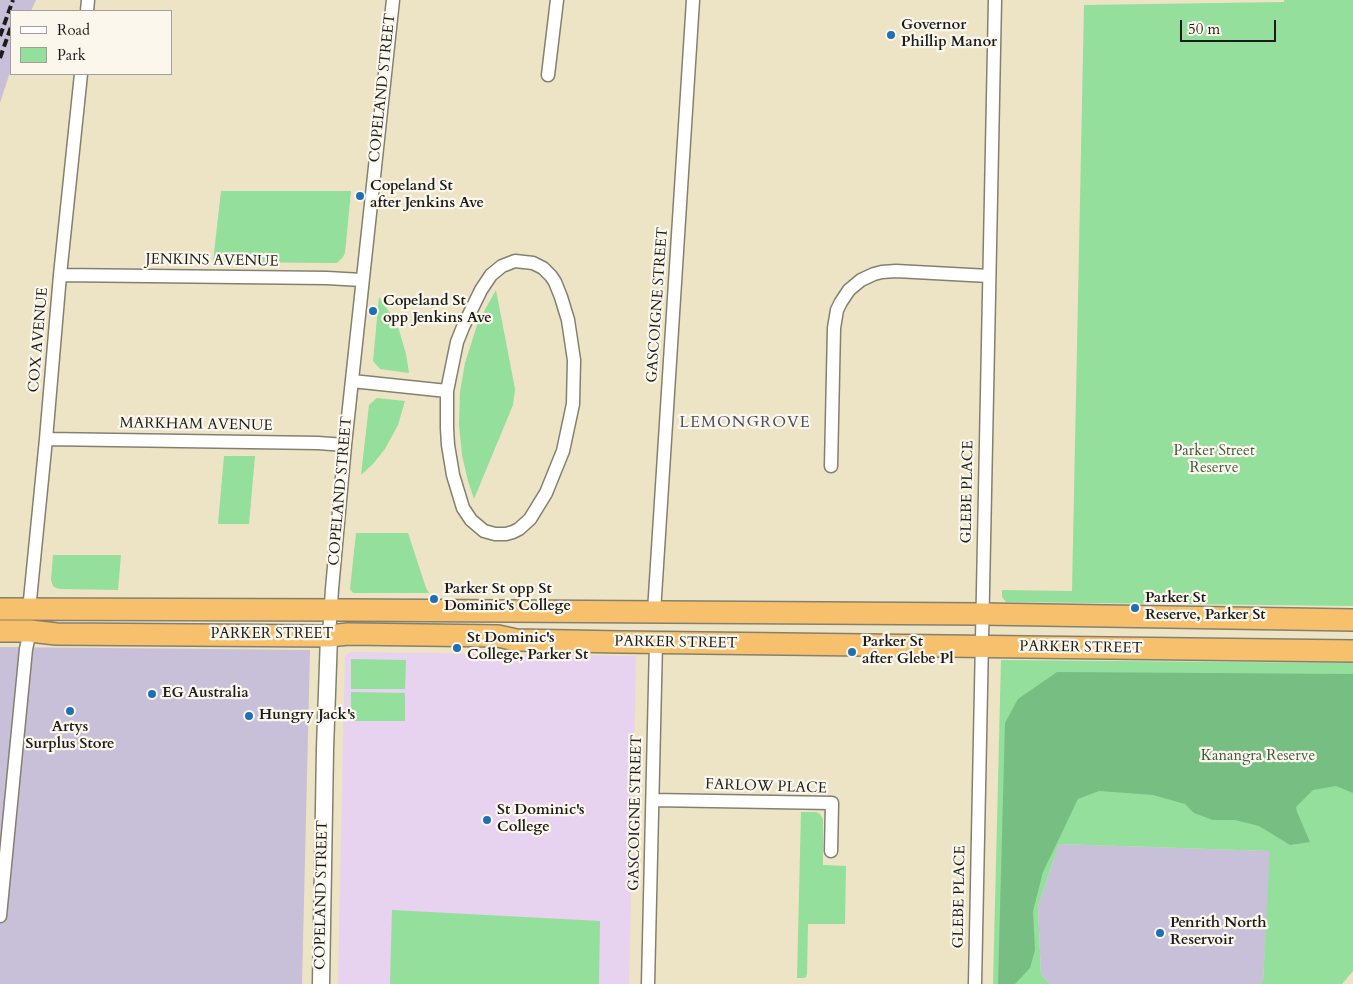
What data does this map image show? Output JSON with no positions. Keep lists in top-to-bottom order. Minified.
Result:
{"streets":{"highway":["PARKER STREET"],"street":["COPELAND STREET","JENKINS AVENUE","GASCOIGNE STREET","COX AVENUE","MARKHAM AVENUE","GLEBE PLACE","FARLOW PLACE"]},"crossings":[["COPELAND STREET","JENKINS AVENUE"],["COPELAND STREET","MARKHAM AVENUE"],["COPELAND STREET","PARKER STREET"],["JENKINS AVENUE","COX AVENUE"],["GASCOIGNE STREET","PARKER STREET"],["GASCOIGNE STREET","FARLOW PLACE"],["COX AVENUE","MARKHAM AVENUE"],["COX AVENUE","PARKER STREET"],["GLEBE PLACE","PARKER STREET"]],"districts":["LEMONGROVE"],"parks":["Parker Street Reserve","Kanangra Reserve"],"places":["Governor Phillip Manor","Copeland St after Jenkins Ave","Copeland St opp Jenkins Ave","Parker St opp St Dominic's College","Parker St Reserve, Parker St","St Dominic's College, Parker St","Parker St after Glebe Pl","EG Australia","Artys Surplus Store","Hungry Jack's","St Dominic's College","Penrith North Reservoir"],"legend":["Road","Park"],"scale_bar":"50 m"}
